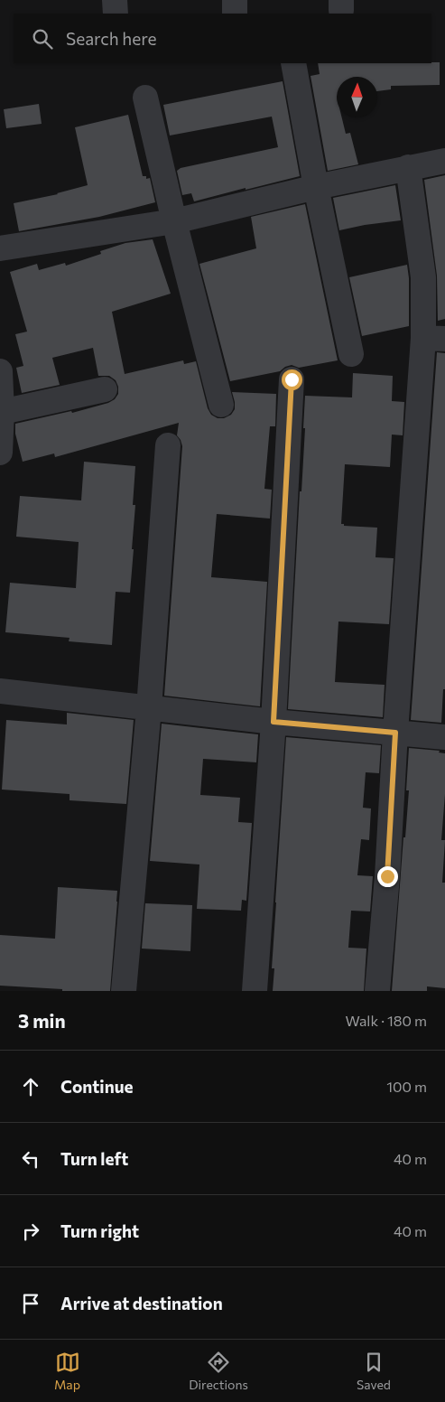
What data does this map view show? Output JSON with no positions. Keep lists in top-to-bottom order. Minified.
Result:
{"north":"top","page":{"search":"Search here","heading":["3 min","Walk · 180 m"],"list":[["Continue","100 m"],["Turn left","40 m"],["Turn right","40 m"],"Arrive at destination"],"nav":["Map","Directions","Saved"]}}
